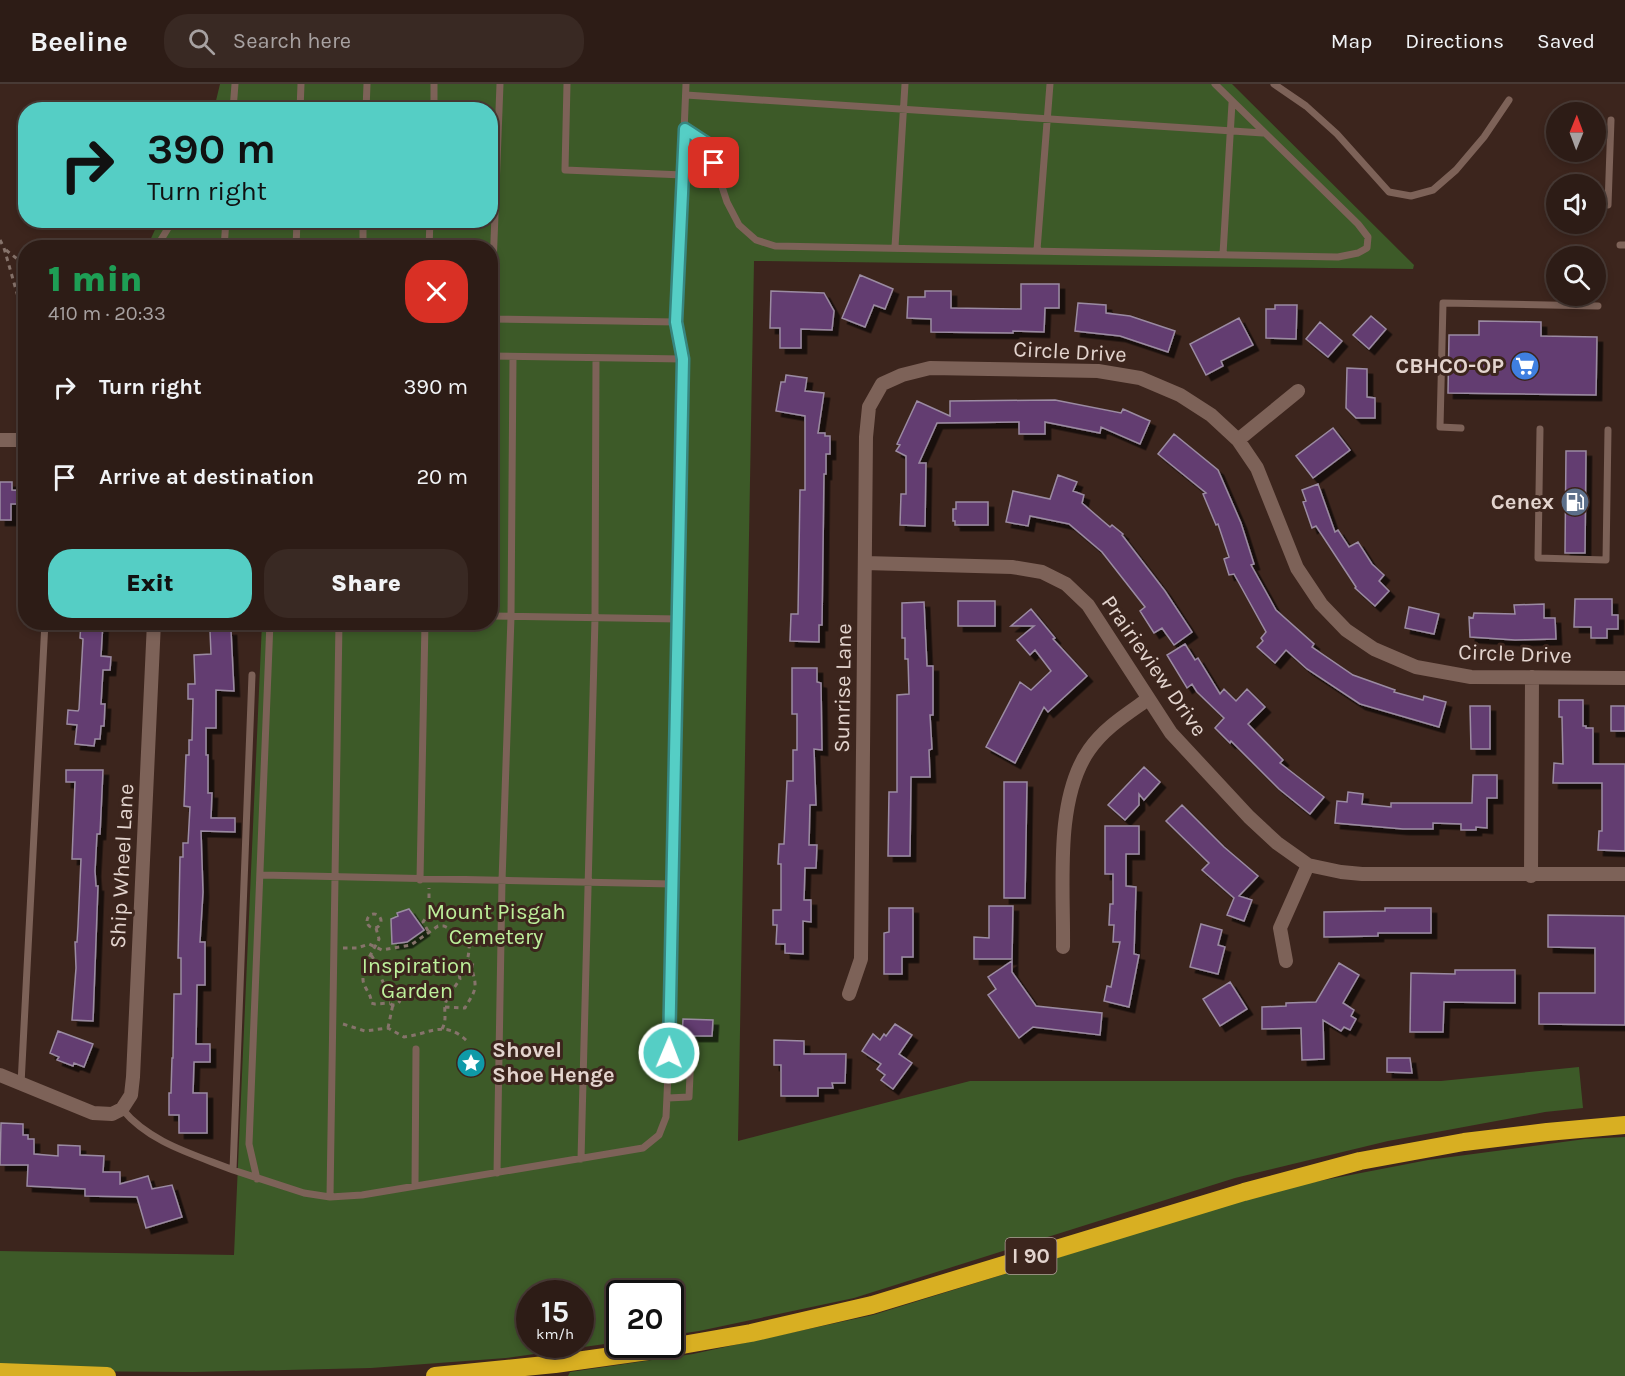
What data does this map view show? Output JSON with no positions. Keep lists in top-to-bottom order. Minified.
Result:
{"streets":{"highway":["I 90"],"street":["Circle Drive","Prairieview Drive","Sunrise Lane","Ship Wheel Lane"]},"crossings":[["Circle Drive","Sunrise Lane"],["Prairieview Drive","Sunrise Lane"]],"parks":["Mount Pisgah Cemetery","Inspiration Garden"],"places":{"supermarket":["CBHCO-OP"],"fuel station":["Cenex"],"place":["Shovel Shoe Henge"]},"north":"top","page":{"header":"Beeline","search":"Search here","nav":["Map","Directions","Saved"],"turn":["390 m","Turn right"],"heading":["1 min","410 m · 20:33"],"list":[{"name":"Turn right","value":"390 m"},{"name":"Arrive at destination","value":"20 m"}],"buttons":["Exit","Share"],"speed":"15 km/h","limit":"20"}}
